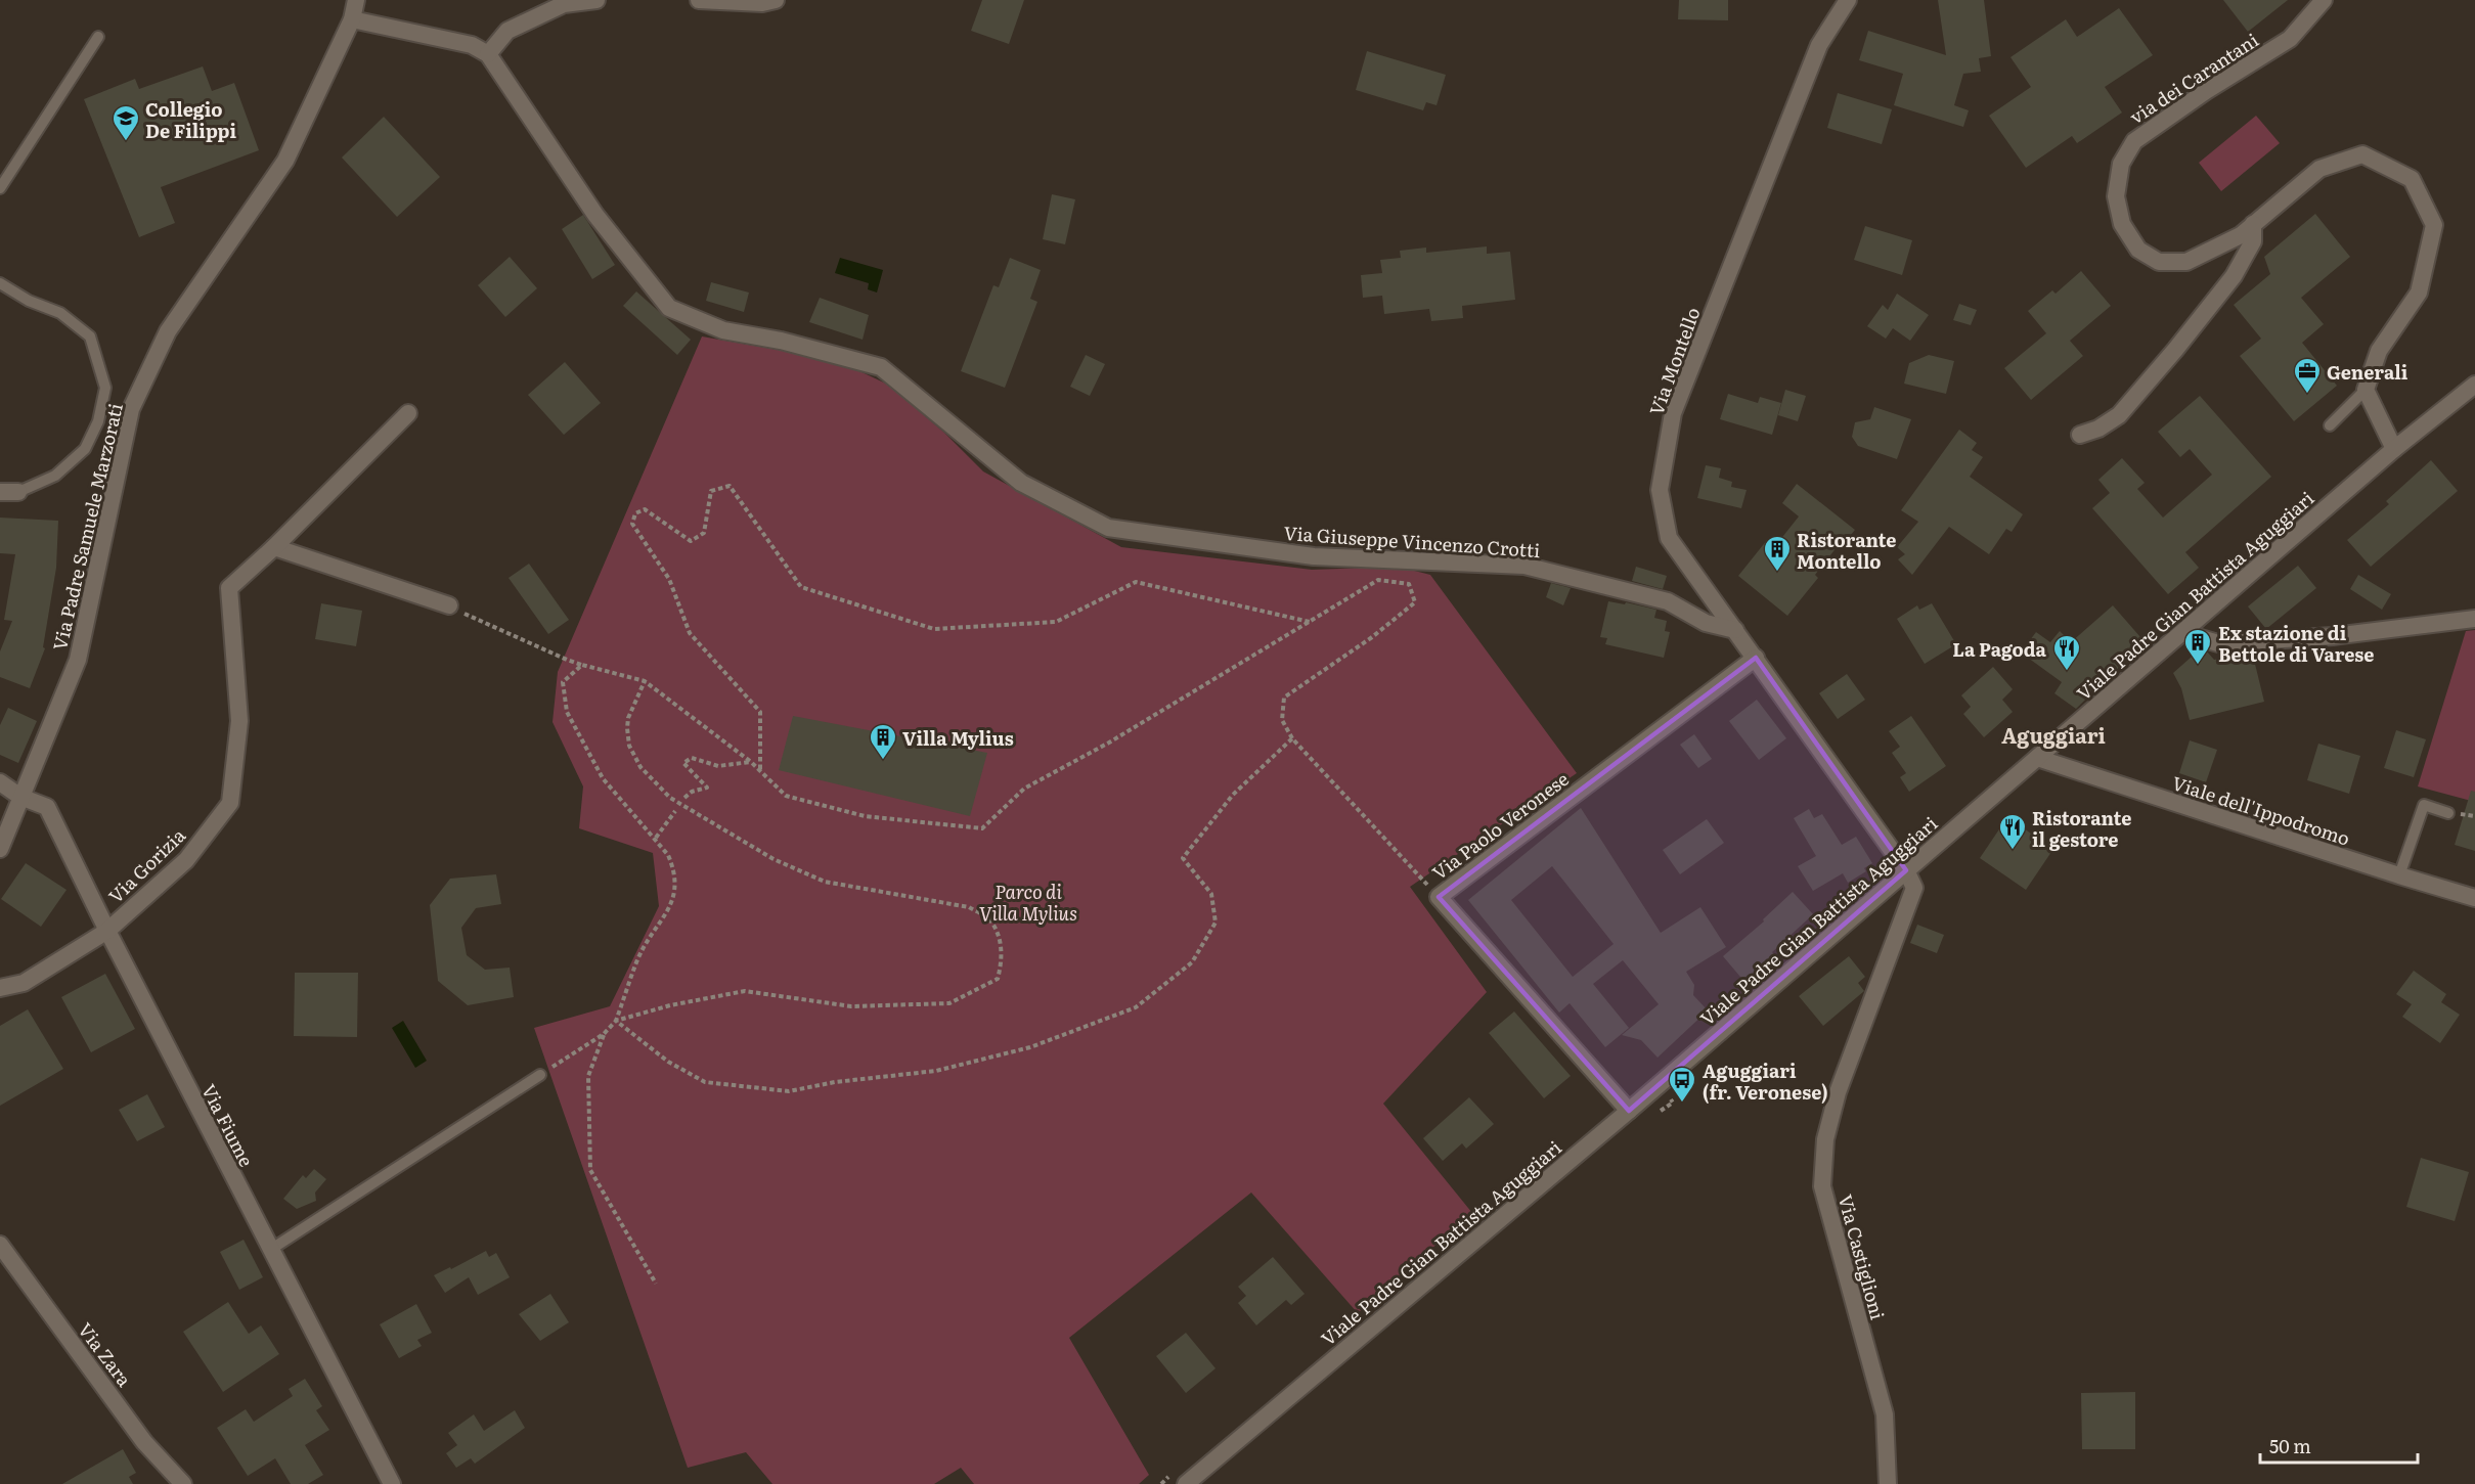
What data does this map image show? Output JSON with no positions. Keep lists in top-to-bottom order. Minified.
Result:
{"streets":{"street":["via dei Carantani","Via Montello","Via Padre Samuele Marzorati","Via Giuseppe Vincenzo Crotti","Viale Padre Gian Battista Aguggiari","Viale dell'Ippodromo","Via Paolo Veronese","Via Gorizia","Via Fiume","Via Castiglioni","Via Zara"]},"crossings":[["Via Montello","Via Giuseppe Vincenzo Crotti"],["Via Montello","Viale Padre Gian Battista Aguggiari"],["Via Montello","Via Paolo Veronese"],["Via Montello","Via Castiglioni"],["Via Padre Samuele Marzorati","Via Fiume"],["Viale Padre Gian Battista Aguggiari","Viale dell'Ippodromo"],["Viale Padre Gian Battista Aguggiari","Via Paolo Veronese"],["Viale Padre Gian Battista Aguggiari","Via Castiglioni"],["Via Gorizia","Via Fiume"]],"districts":["Aguggiari"],"parks":["Parco di Villa Mylius"],"places":{"school or university":["Collegio De Filippi"],"office":["Generali"],"building":["Ristorante Montello","Ex stazione di Bettole di Varese","Villa Mylius"],"restaurant":["La Pagoda","Ristorante il gestore"],"bus stop":["Aguggiari (fr. Veronese)"]},"scale_bar":"50 m"}
